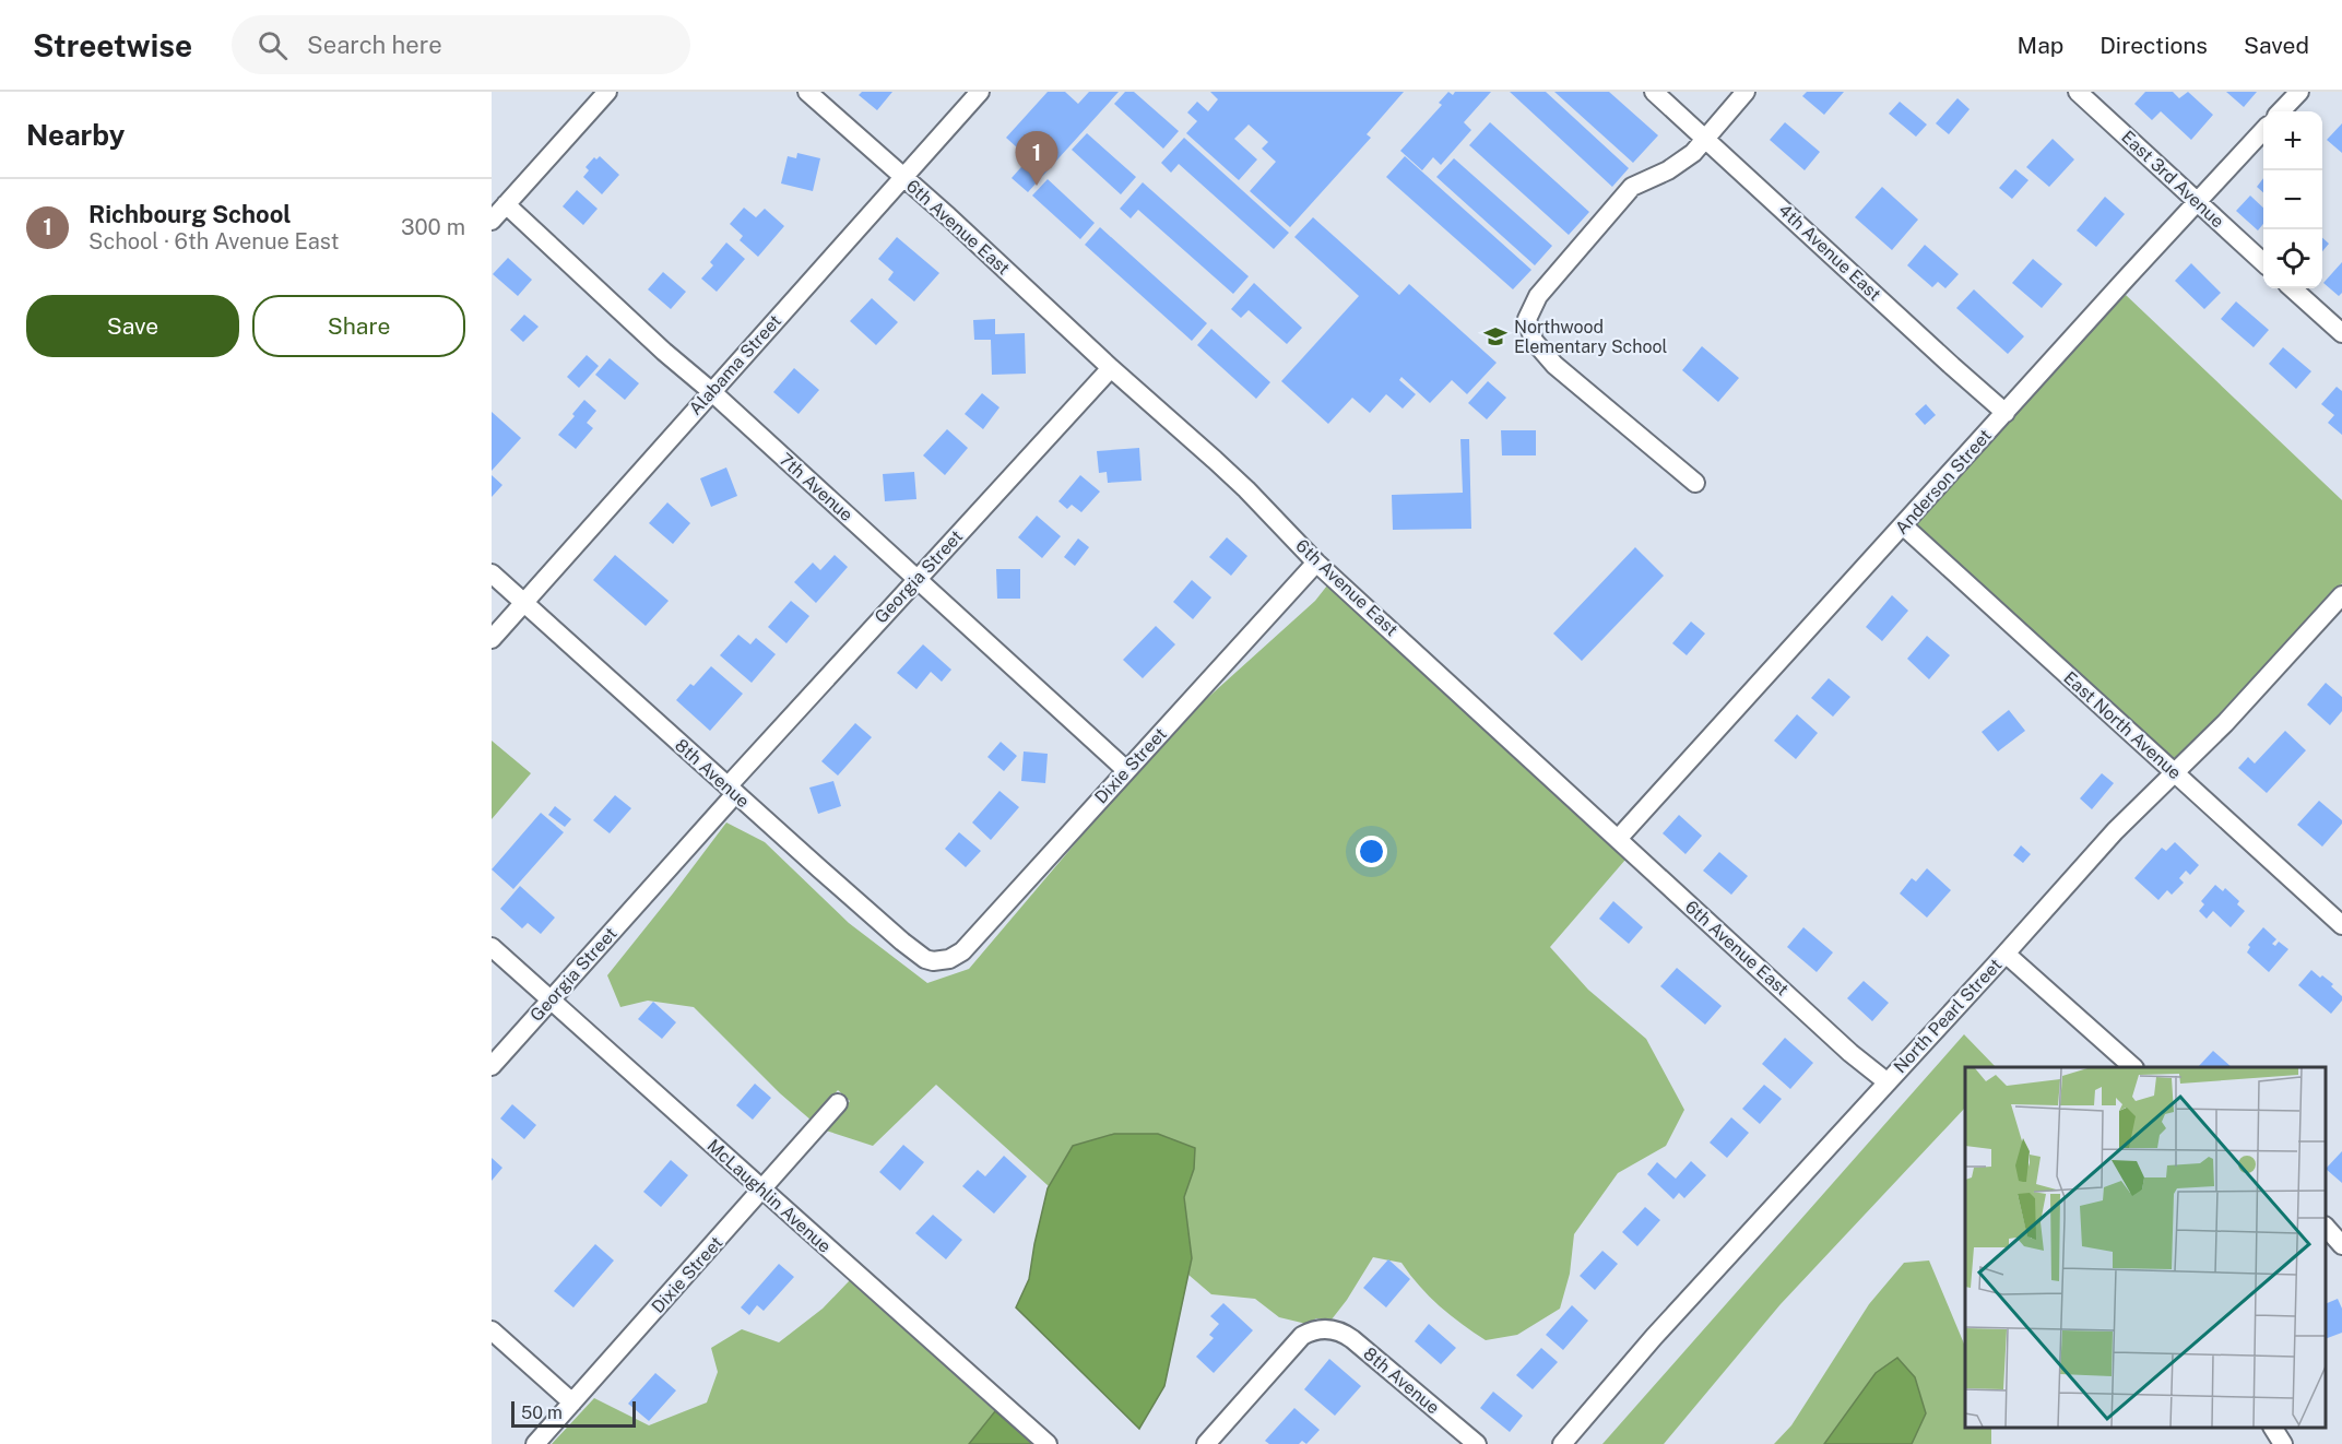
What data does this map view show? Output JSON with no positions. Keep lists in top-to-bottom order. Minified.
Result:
{"streets":{"street":["East 3rd Avenue","6th Avenue East","4th Avenue East","Alabama Street","Anderson Street","7th Avenue","Georgia Street","East North Avenue","Dixie Street","8th Avenue","North Pearl Street","McLaughlin Avenue"]},"crossings":[["East 3rd Avenue","Anderson Street"],["6th Avenue East","Alabama Street"],["6th Avenue East","Anderson Street"],["6th Avenue East","Georgia Street"],["6th Avenue East","Dixie Street"],["6th Avenue East","North Pearl Street"],["4th Avenue East","Anderson Street"],["Alabama Street","7th Avenue"],["Alabama Street","8th Avenue"],["Anderson Street","East North Avenue"],["7th Avenue","Georgia Street"],["7th Avenue","Dixie Street"],["Georgia Street","8th Avenue"],["Georgia Street","McLaughlin Avenue"],["East North Avenue","North Pearl Street"],["Dixie Street","8th Avenue"],["Dixie Street","McLaughlin Avenue"]],"places":{"school or university":["Northwood Elementary School"]},"scale_bar":"50 m","page":{"header":"Streetwise","search":"Search here","nav":["Map","Directions","Saved"],"heading":"Nearby","map_buttons":["+","−"],"pins":"1","list":[{"mark":"1","name":"Richbourg School","note":"School · 6th Avenue East","value":"300 m"}],"buttons":["Save","Share"],"scale":"50 m"}}
